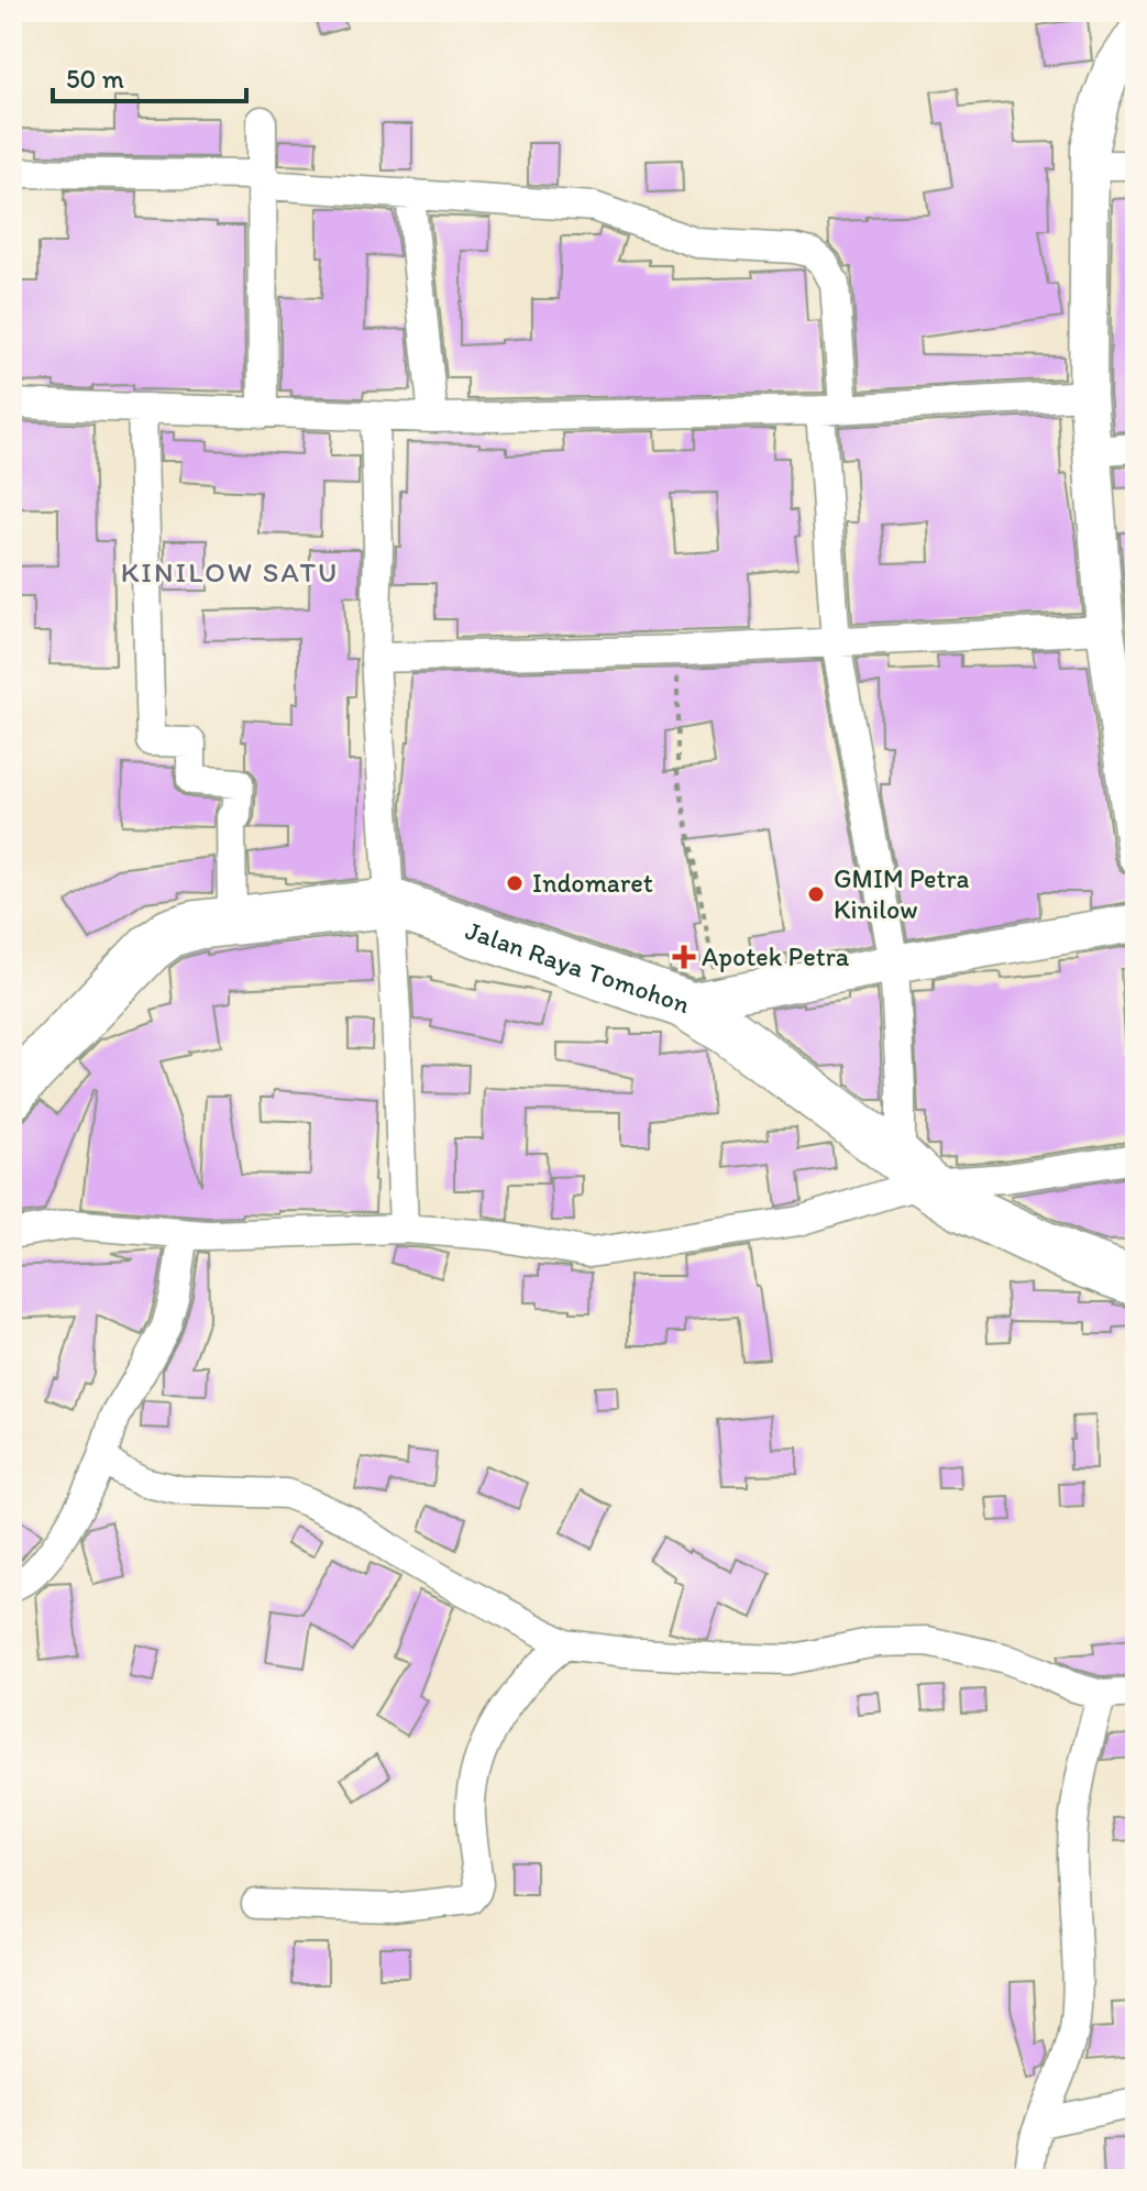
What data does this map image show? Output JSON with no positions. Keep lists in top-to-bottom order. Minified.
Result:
{"streets":{"highway":["Jalan Raya Tomohon"]},"districts":["KINILOW SATU"],"places":{"other":["Indomaret","GMIM Petra Kinilow"],"health":["Apotek Petra"]},"scale_bar":"50 m"}
